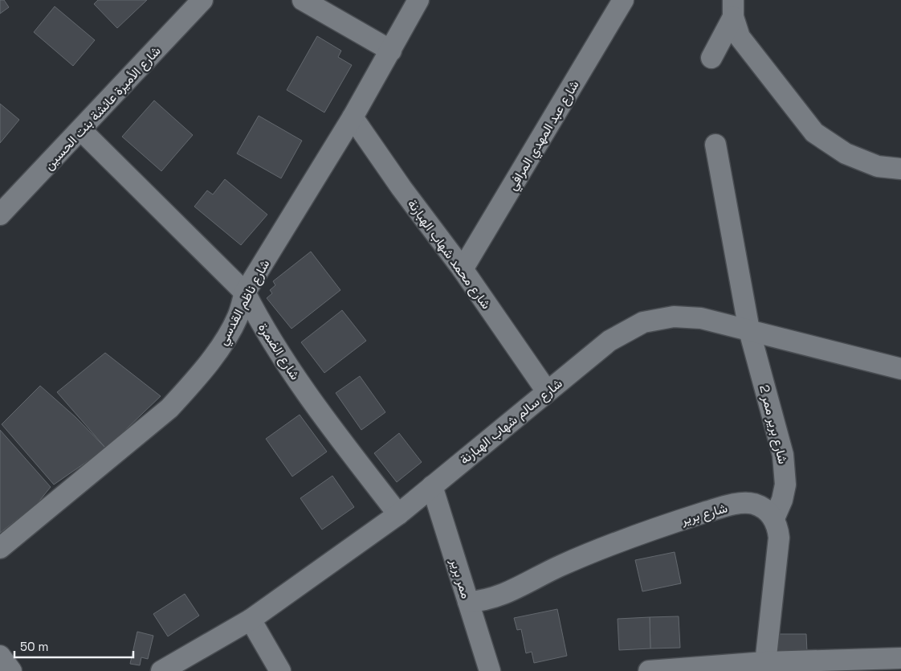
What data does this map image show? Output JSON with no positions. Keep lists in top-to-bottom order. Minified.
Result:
{"streets":{"street":["شارع الأميرة عائشة بنت الحسين","شارع عبد المهدي المرافي","شارع محمد شهاب الهبارنة","شارع ناظم القدسي","شارع الضمرة","شارع سالم شهاب الهبارنة","شارع برير ممر 2","شارع برير","ممر برير"]},"crossings":[["شارع الأميرة عائشة بنت الحسين","شارع الضمرة"],["شارع عبد المهدي المرافي","شارع محمد شهاب الهبارنة"],["شارع محمد شهاب الهبارنة","شارع ناظم القدسي"],["شارع محمد شهاب الهبارنة","شارع سالم شهاب الهبارنة"],["شارع ناظم القدسي","شارع الضمرة"],["شارع الضمرة","شارع سالم شهاب الهبارنة"],["شارع سالم شهاب الهبارنة","شارع برير ممر 2"],["شارع سالم شهاب الهبارنة","ممر برير"],["شارع برير ممر 2","شارع برير"],["شارع برير","ممر برير"]],"scale_bar":"50 m"}
